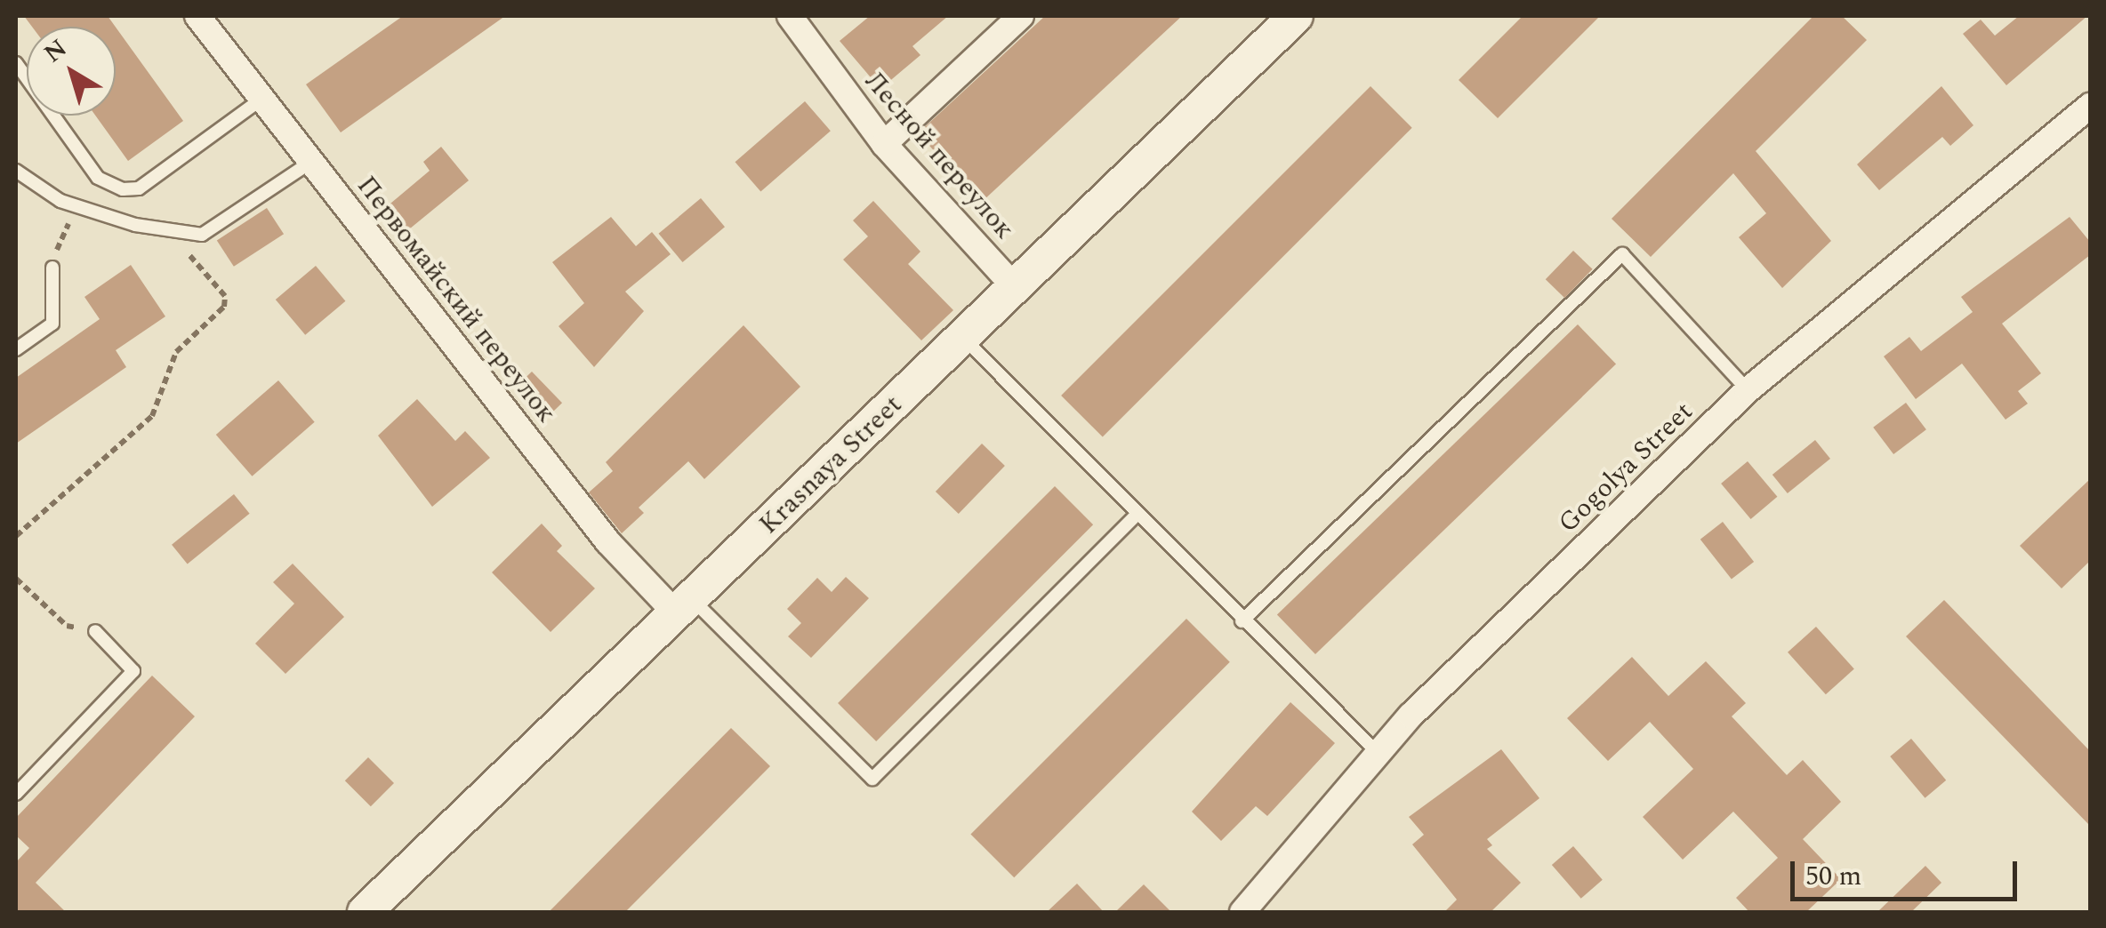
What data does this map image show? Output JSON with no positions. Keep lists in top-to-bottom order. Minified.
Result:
{"streets":{"main road":["Krasnaya Street"],"street":["Лесной переулок","Первомайский переулок","Gogolya Street"]},"crossings":[["Лесной переулок","Krasnaya Street"],["Первомайский переулок","Krasnaya Street"]],"scale_bar":"50 m","north":"top left"}
